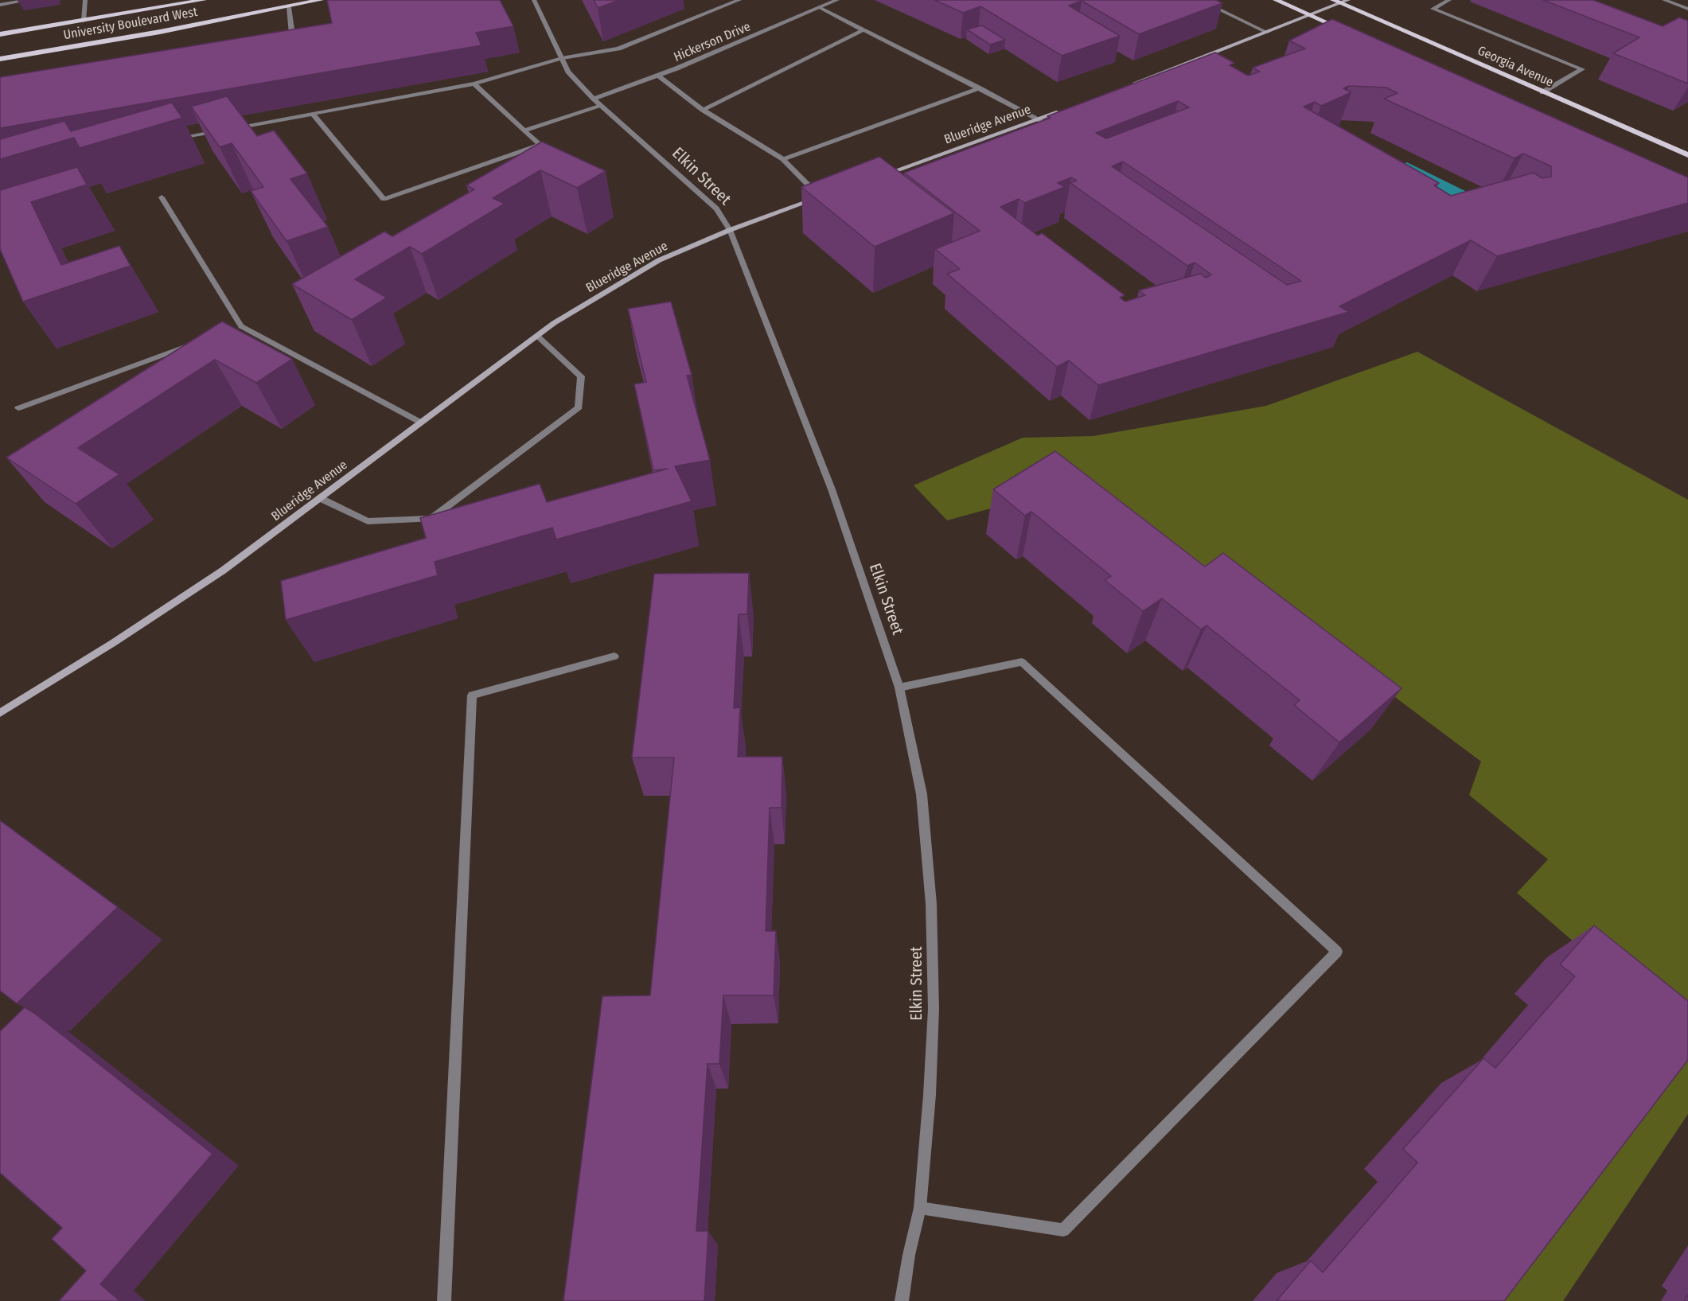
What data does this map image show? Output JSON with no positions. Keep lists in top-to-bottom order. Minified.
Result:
{"streets":{"main road":["University Boulevard West","Georgia Avenue"],"street":["Hickerson Drive","Blueridge Avenue","Elkin Street"]},"crossings":[["Hickerson Drive","Elkin Street"],["Blueridge Avenue","Elkin Street"]]}
